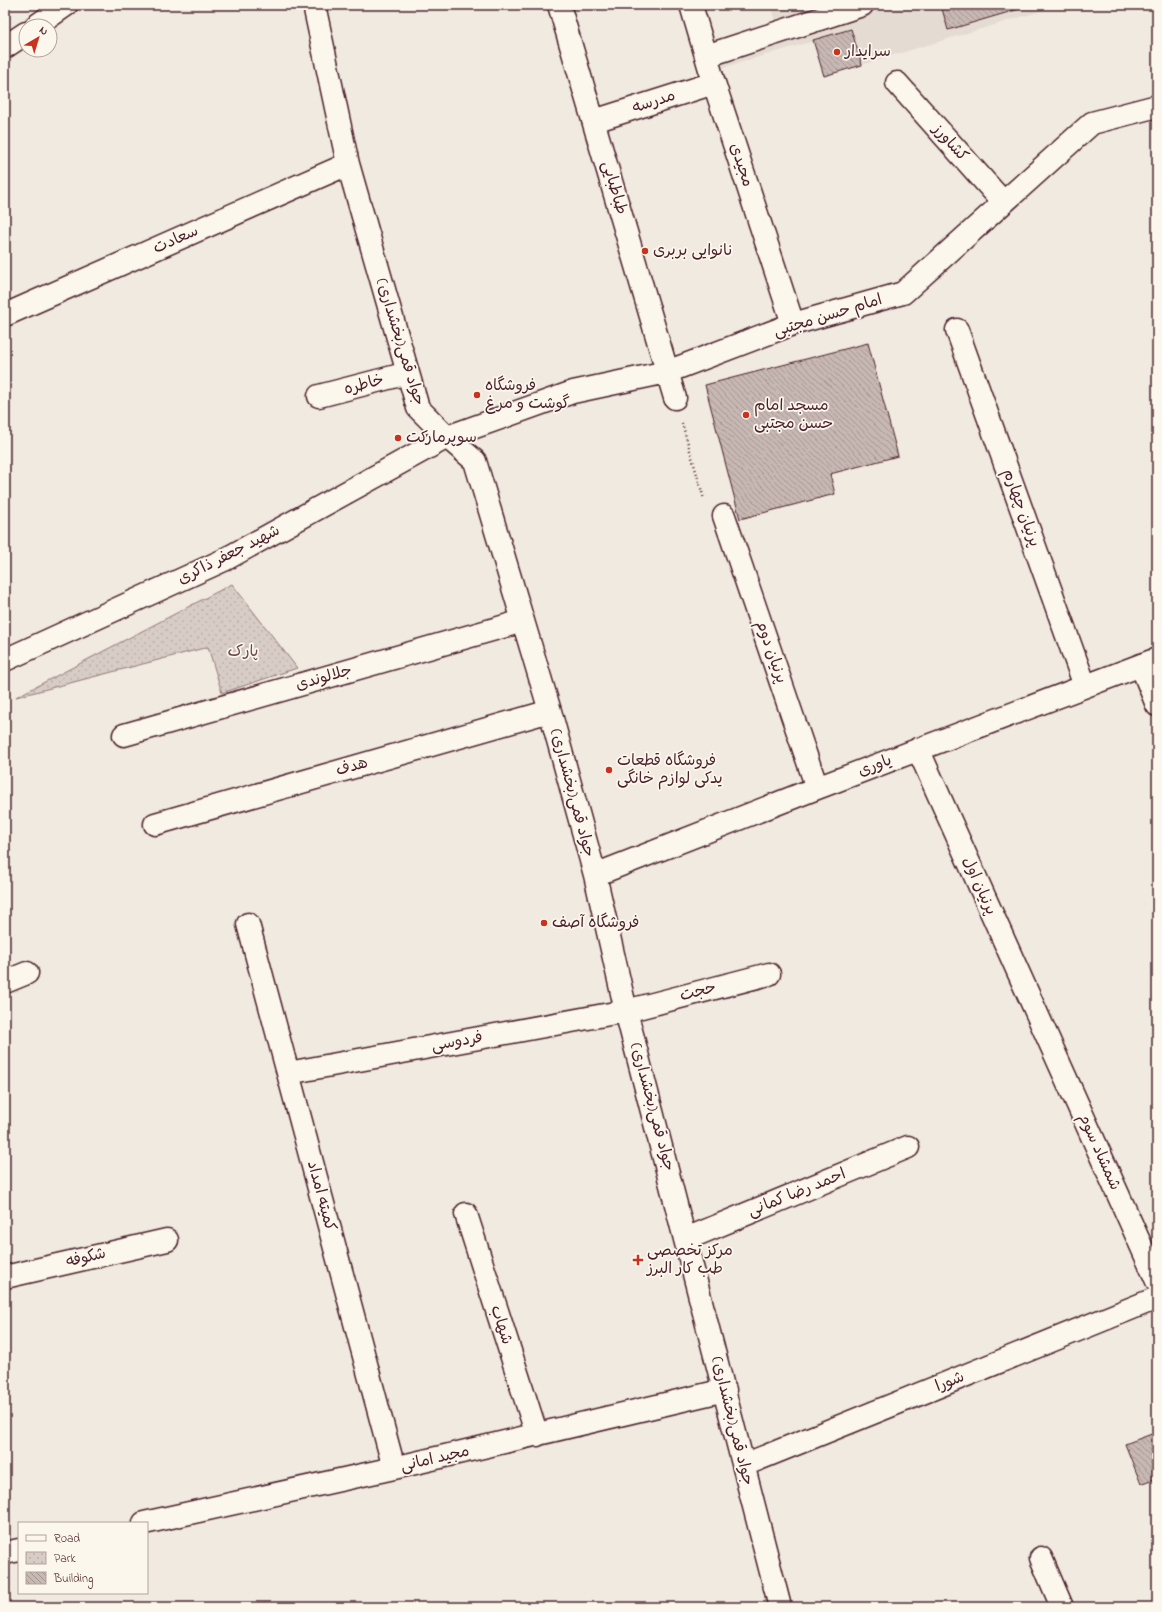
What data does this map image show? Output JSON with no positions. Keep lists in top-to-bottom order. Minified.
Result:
{"streets":{"street":["مدرسه","کشاورز","مجیدی","طباطبایی","سعادت","امام حسن مجتبی","جواد قمی(بخشداری)","خاطره","پرنیان چهارم","شهید جعفر ذاکری","پرنیان دوم","جلالوندی","یاوری","هدف","پرنیان اول","حجت","فردوسی","شمشاد سوم","احمد رضا کمانی","کمیته امداد","شکوفه","شهاب","شورا","مجید امانی"]},"crossings":[["مدرسه","مجیدی"],["مدرسه","طباطبایی"],["کشاورز","امام حسن مجتبی"],["مجیدی","امام حسن مجتبی"],["طباطبایی","امام حسن مجتبی"],["سعادت","جواد قمی(بخشداری)"],["امام حسن مجتبی","جواد قمی(بخشداری)"],["امام حسن مجتبی","شهید جعفر ذاکری"],["جواد قمی(بخشداری)","خاطره"],["جواد قمی(بخشداری)","شهید جعفر ذاکری"],["جواد قمی(بخشداری)","جلالوندی"],["جواد قمی(بخشداری)","یاوری"],["جواد قمی(بخشداری)","هدف"],["جواد قمی(بخشداری)","حجت"],["جواد قمی(بخشداری)","فردوسی"],["جواد قمی(بخشداری)","احمد رضا کمانی"],["جواد قمی(بخشداری)","شورا"],["جواد قمی(بخشداری)","مجید امانی"],["پرنیان چهارم","یاوری"],["پرنیان دوم","یاوری"],["یاوری","پرنیان اول"],["پرنیان اول","شمشاد سوم"],["حجت","فردوسی"],["فردوسی","کمیته امداد"],["کمیته امداد","مجید امانی"],["شهاب","مجید امانی"]],"parks":["پارک"],"places":{"other":["سرایدار","نانوایی بربری","فروشگاه گوشت و مرغ","مسجد امام حسن مجتبی","سوپرمارکت","فروشگاه قطعات یدکی لوازم خانگی","فروشگاه آصف"],"health":["مرکز تخصصی طب کار البرز"]},"legend":["Road","Park","Building"],"north":"top right"}
